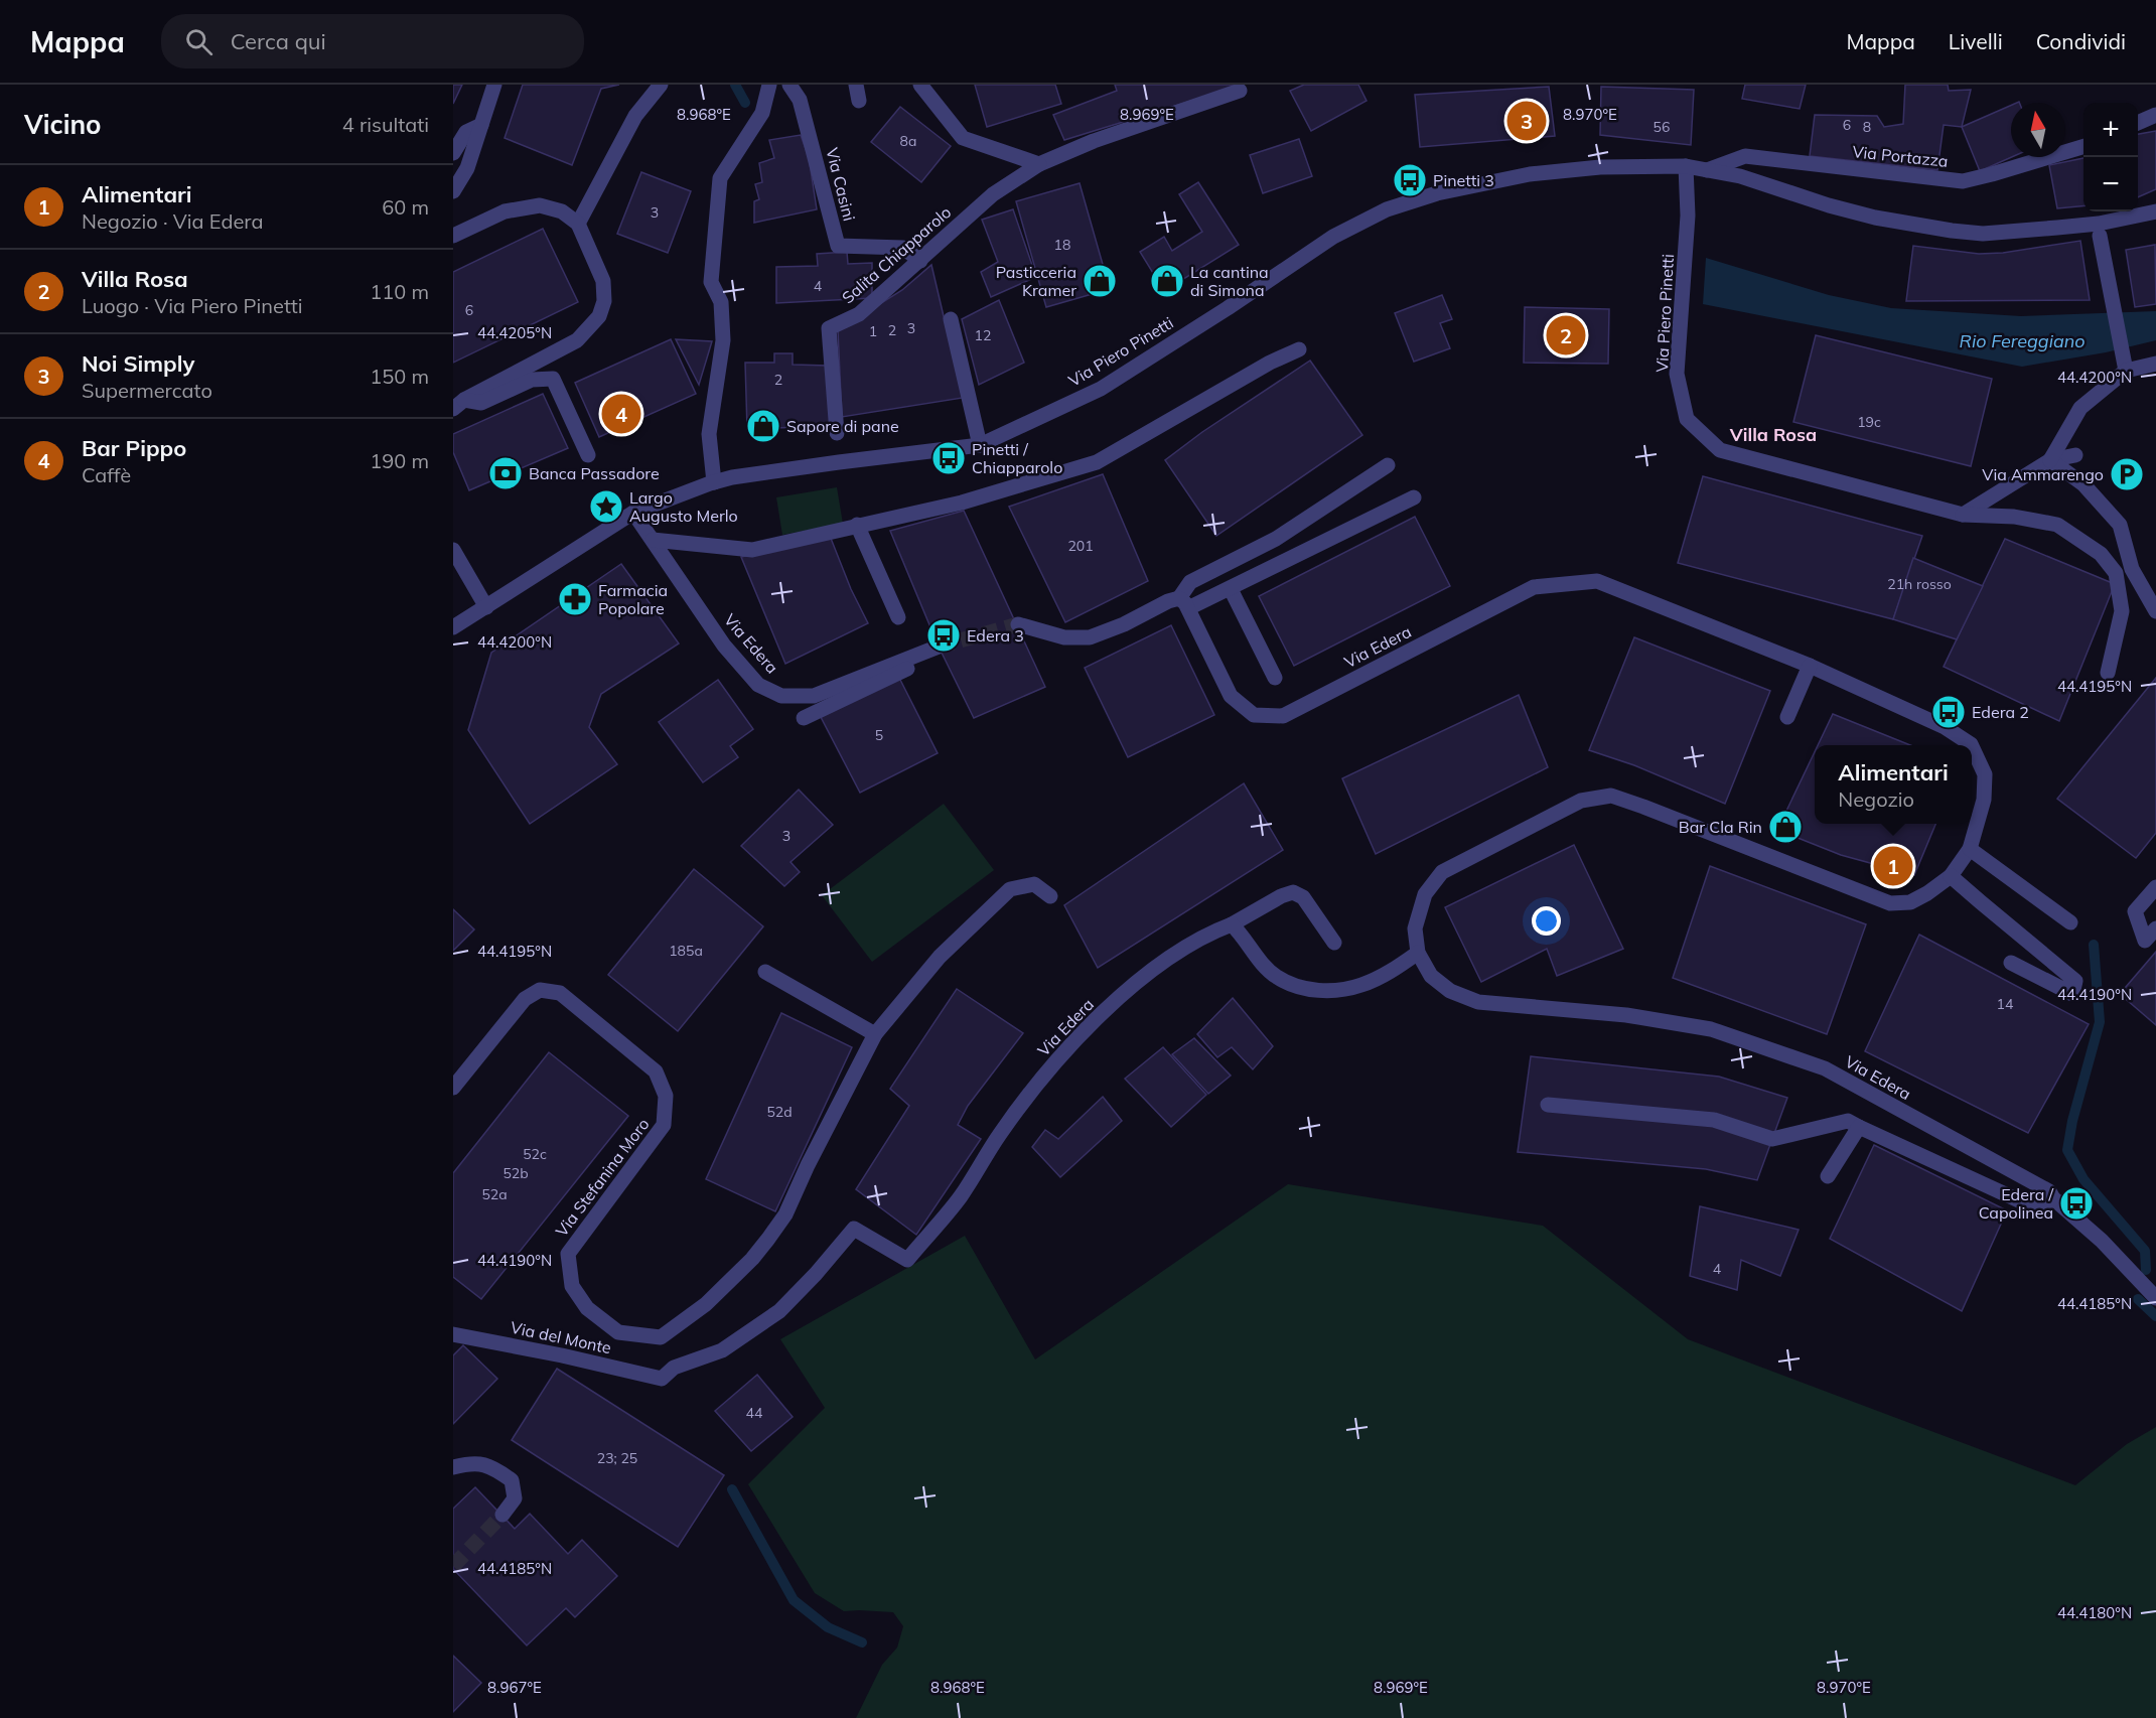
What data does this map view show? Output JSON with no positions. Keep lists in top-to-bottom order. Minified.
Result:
{"streets":{"street":["Via Portazza","Via Casini","Salita Chiapparolo","Via Piero Pinetti","Via Edera","Via Stefanina Moro","Via del Monte"]},"crossings":[["Via Portazza","Via Piero Pinetti"],["Via Casini","Salita Chiapparolo"],["Via Edera","Via del Monte"]],"districts":["Villa Rosa"],"water":["Rio Fereggiano"],"places":{"bus stop":["Pinetti 3","Pinetti / Chiapparolo","Edera 3","Edera 2","Edera / Capolinea"],"shop":["Pasticceria Kramer","La cantina di Simona","Sapore di pane","Bar Cla Rin"],"bank":["Banca Passadore"],"parking":["Via Ammarengo"],"place":["Largo Augusto Merlo"],"pharmacy":["Farmacia Popolare"]},"house_numbers":["6","56","8","8a","3","18","4","6","3","2","1","12","2","19c","201","21h rosso","5","3","185a","14","52d","52c","52b","52a","4","44","23; 25"],"north":"top","page":{"header":"Mappa","search":"Cerca qui","nav":["Mappa","Livelli","Condividi"],"heading":["Vicino","4 risultati"],"pins":["3","2","4","1"],"map_buttons":["+","−"],"list":[{"mark":"1","name":"Alimentari","note":"Negozio · Via Edera","value":"60 m"},{"mark":"2","name":"Villa Rosa","note":"Luogo · Via Piero Pinetti","value":"110 m"},{"mark":"3","name":"Noi Simply","note":"Supermercato","value":"150 m"},{"mark":"4","name":"Bar Pippo","note":"Caffè","value":"190 m"}],"popup":["Alimentari","Negozio"]},"coordinates":["8.968°E","8.969°E","8.970°E","44.4205°N","44.4200°N","44.4195°N","44.4190°N","44.4185°N","44.4180°N","8.967°E"]}
